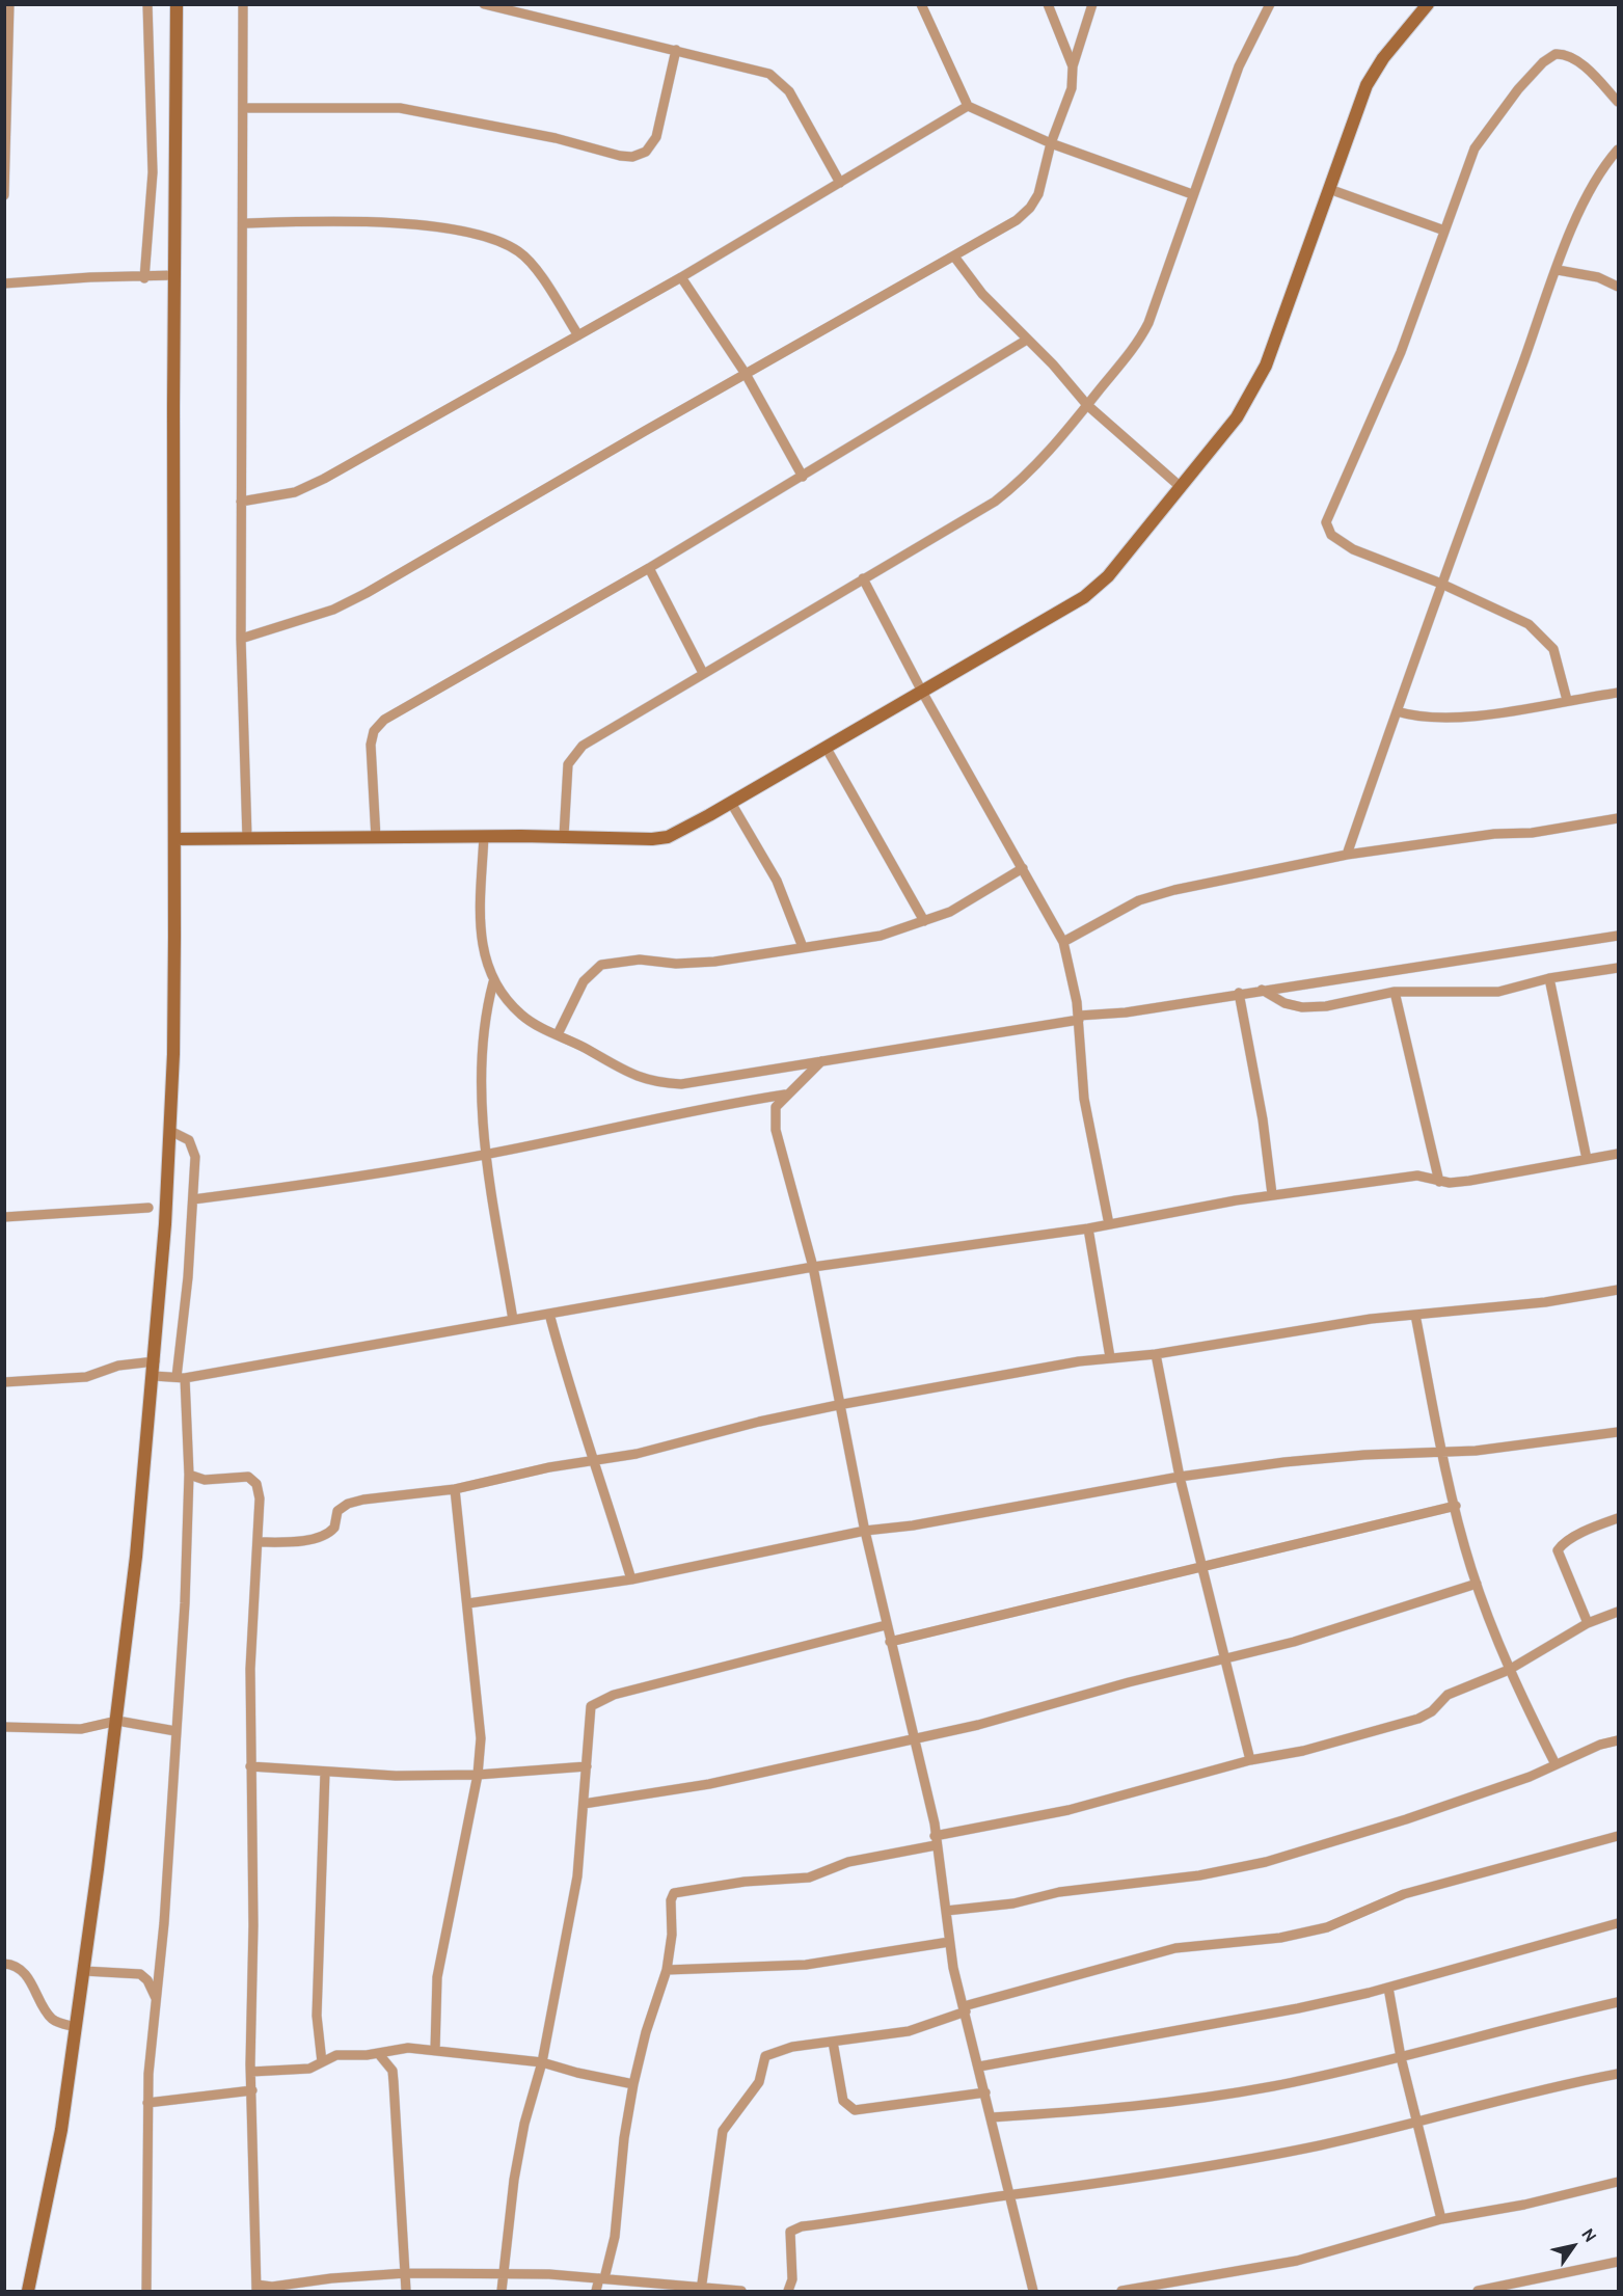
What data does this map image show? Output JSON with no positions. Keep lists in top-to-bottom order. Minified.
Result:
{"north":"top right"}
